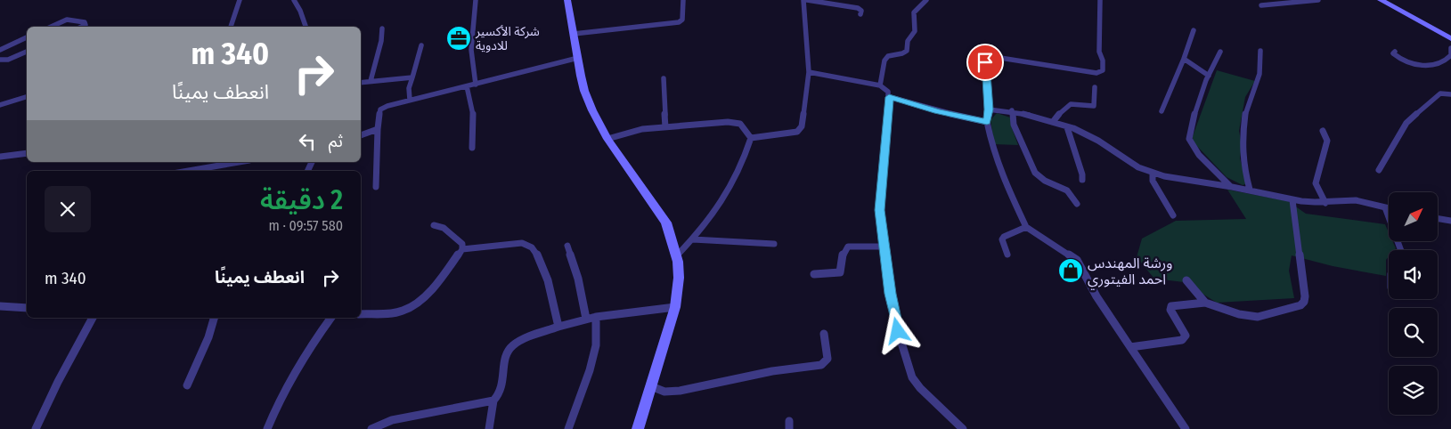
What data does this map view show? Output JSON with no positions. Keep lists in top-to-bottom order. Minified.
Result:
{"places":{"office":["شركة الأكسير للادوية"],"shop":["ورشة المهندس احمد الفيتوري"]},"north":"top right","page":{"turn":["340 m","انعطف يمينًا"],"then":"ثم","heading":["2 دقيقة","580 m · 09:57"],"list":[{"name":"انعطف يمينًا","value":"340 m"}]}}
